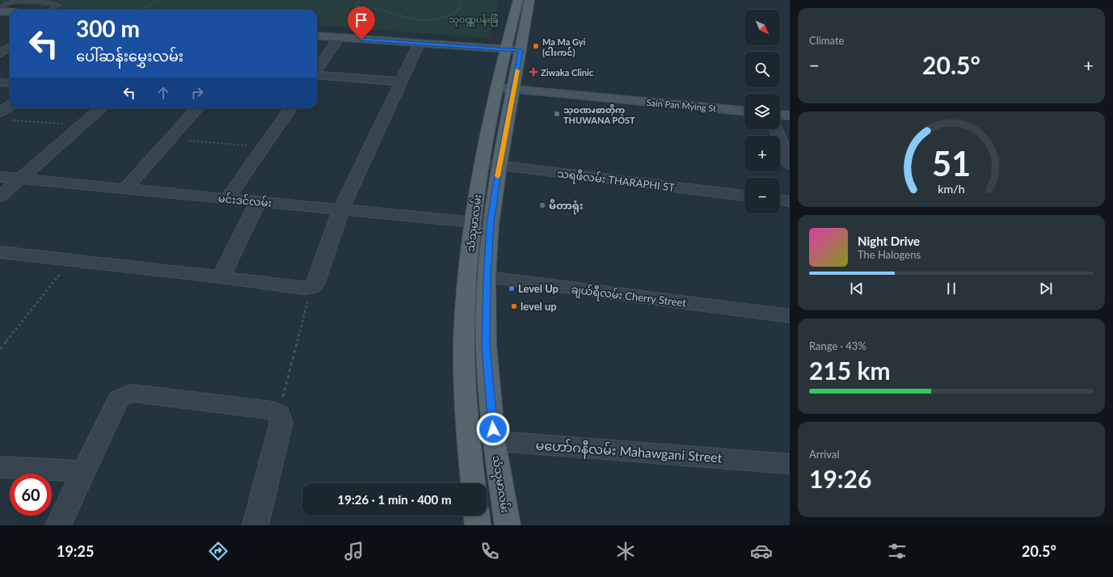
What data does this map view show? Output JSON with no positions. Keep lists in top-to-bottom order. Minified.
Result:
{"streets":{"main road":["Sain Pan Mying St","သံသုမာလမ်း"],"street":["သရဖီလမ်း THARAPHI ST","မင်းဒင်လမ်း","ချယ်ရီလမ်း Cherry Street","မဟော်ဂနီလမ်း Mahawgani Street"]},"crossings":[["Sain Pan Mying St","သံသုမာလမ်း"],["သရဖီလမ်း THARAPHI ST","သံသုမာလမ်း"],["မင်းဒင်လမ်း","သံသုမာလမ်း"],["သံသုမာလမ်း","ချယ်ရီလမ်း Cherry Street"],["သံသုမာလမ်း","မဟော်ဂနီလမ်း Mahawgani Street"]],"parks":["သုဝဏ္ဏပန်းခြံ"],"places":{"other":["Ma Ma Gyi (ငါးကင်)","သုဝဏၧစာတိုက္ THUWANA POST","မီတာရုံး","Level Up","level up"],"health":["Ziwaka Clinic"]},"north":"bottom right","page":{"tile":["Climate",["Range · 43%","215 km"],["Arrival","19:26"]],"map_buttons":["+","−"],"turn":["300 m","ပေါ်ဆန်းမွှေးလမ်း"],"heat":["−","20.5°","+"],"song":["Night Drive","The Halogens"],"limit":"60","trip":"19:26 · 1 min · 400 m","tabs":["19:25","20.5°"],"gauge":["51","km/h"]}}
